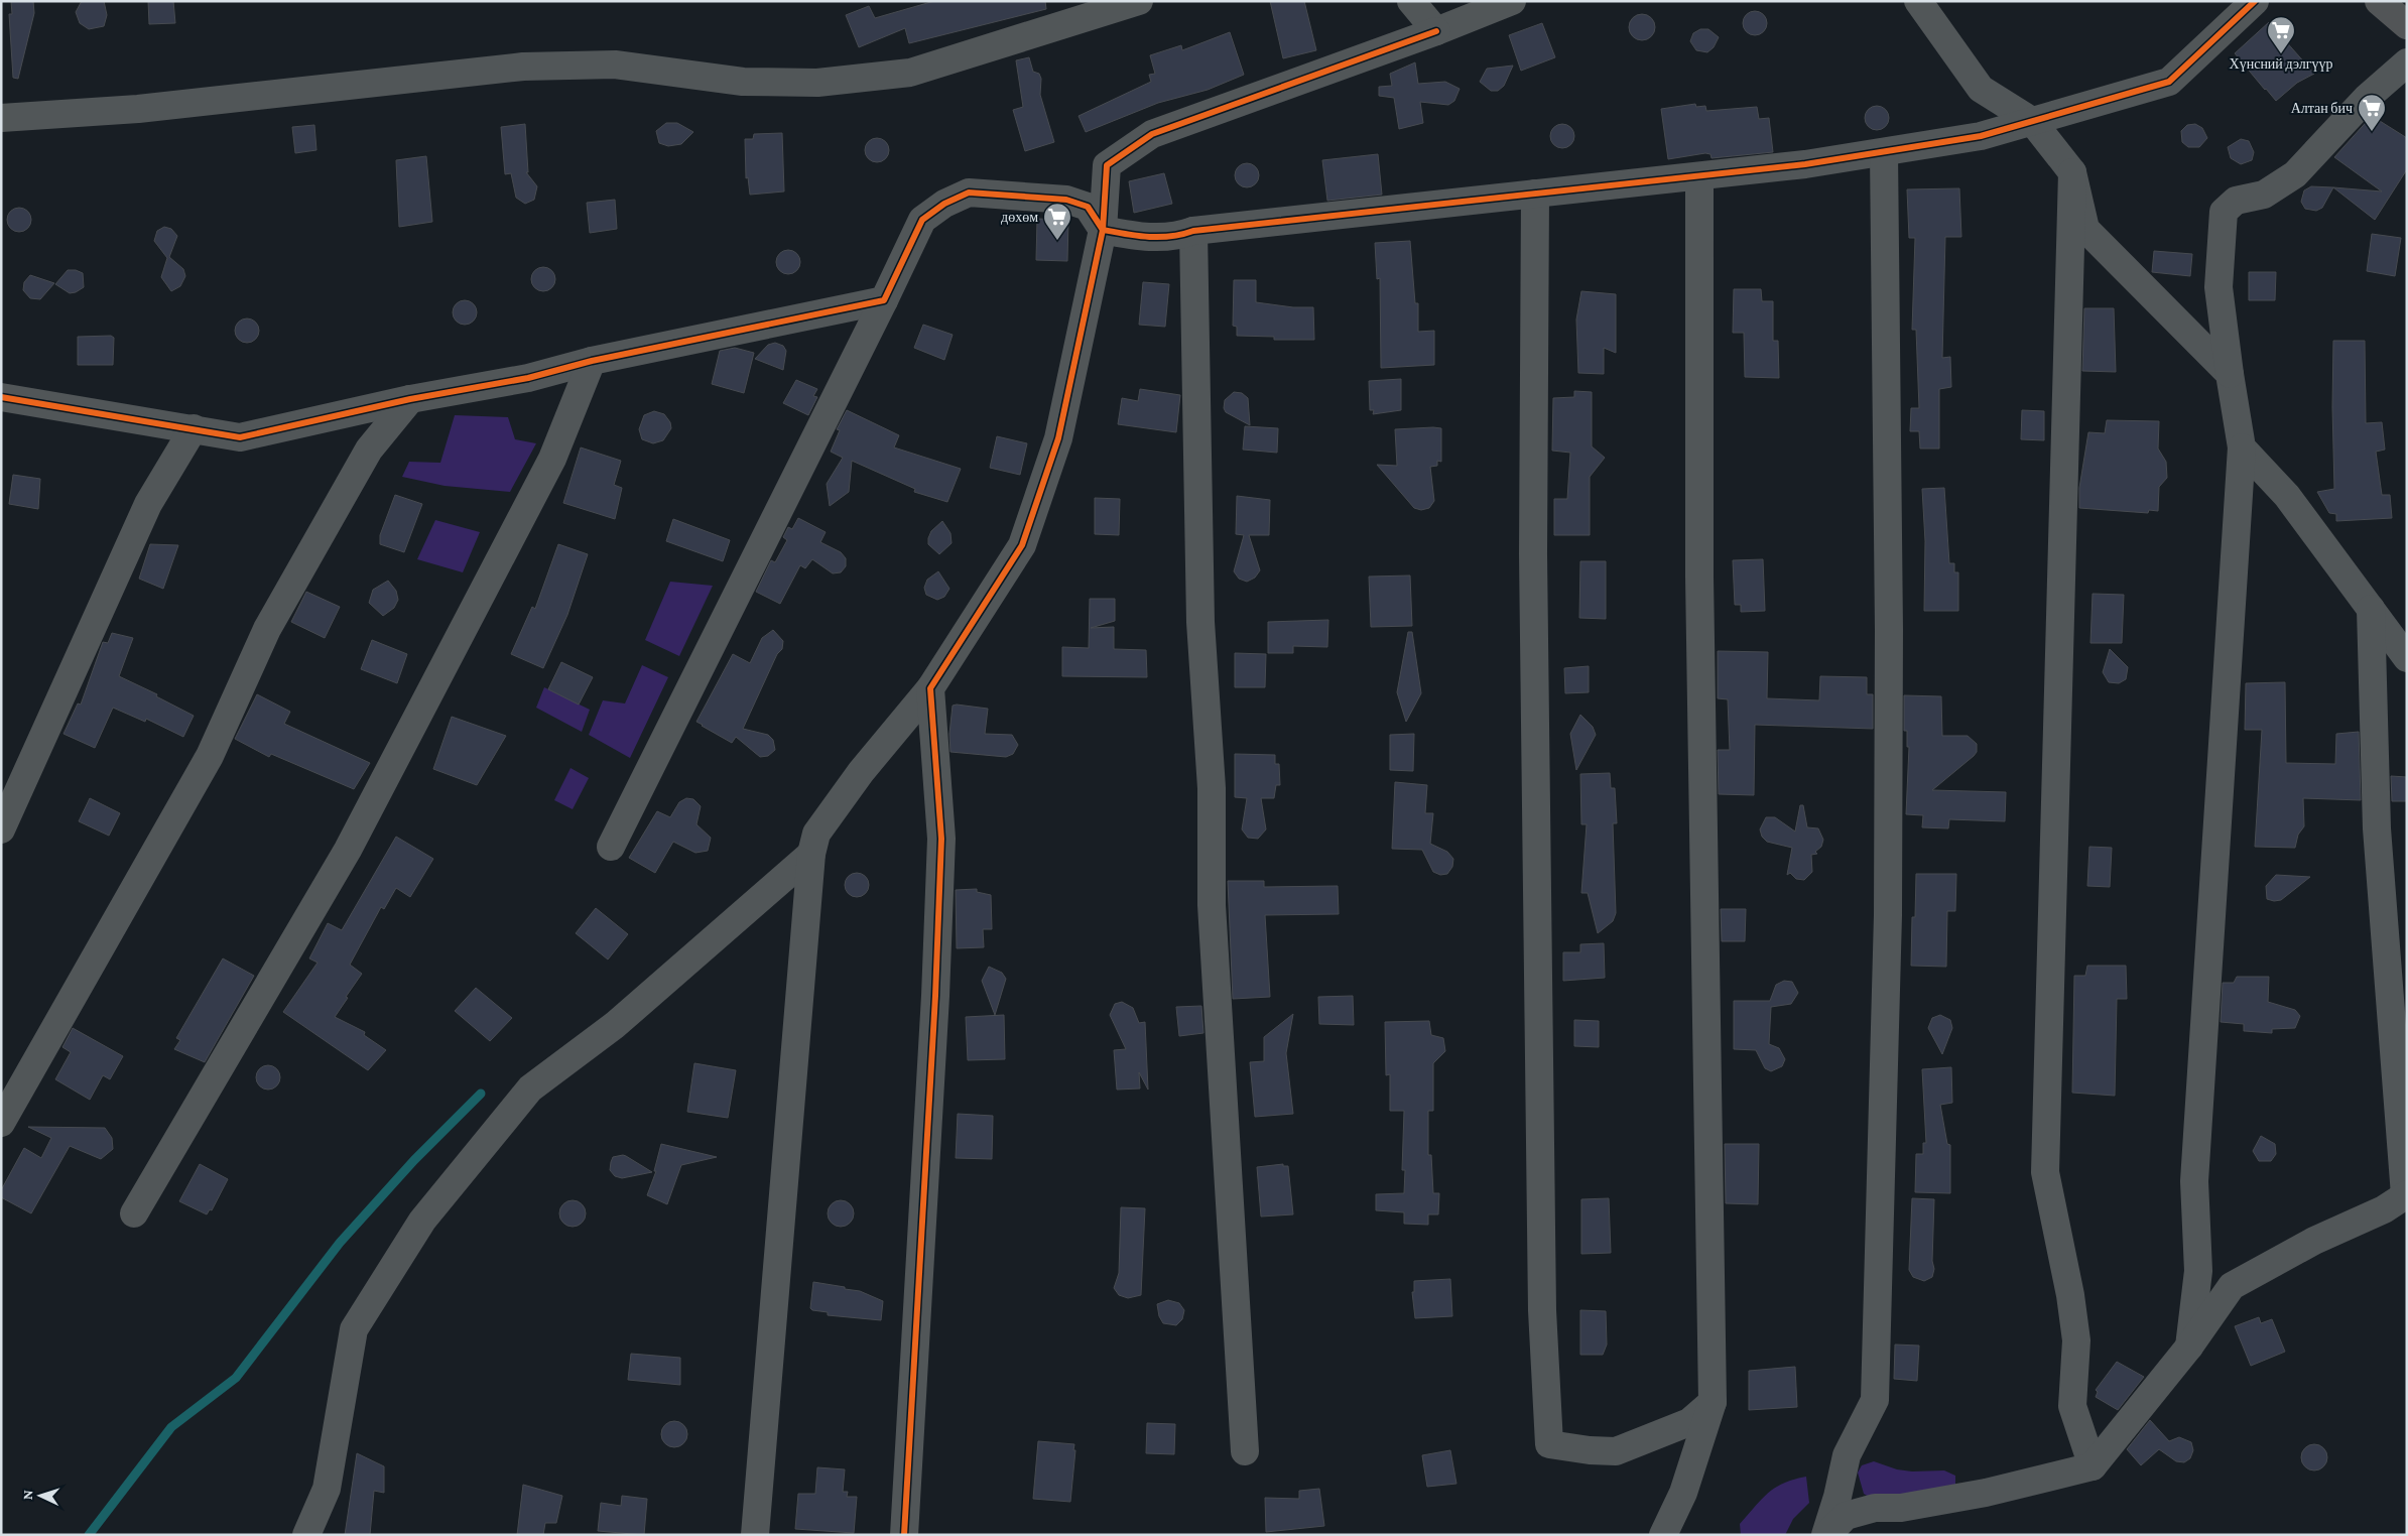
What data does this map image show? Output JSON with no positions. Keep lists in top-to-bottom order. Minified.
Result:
{"places":{"supermarket":["Хүнсний дэлгүүр","Алтан бич","дөхөм"]},"north":"left"}
